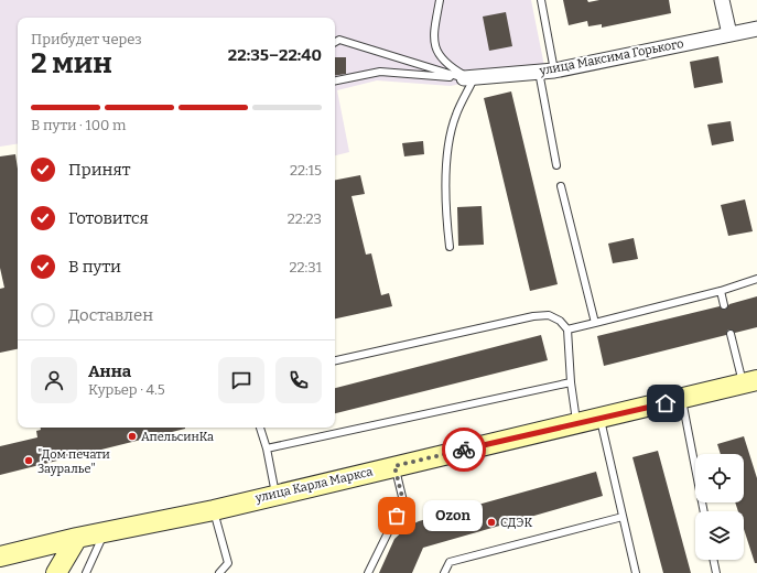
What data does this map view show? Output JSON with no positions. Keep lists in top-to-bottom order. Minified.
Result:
{"streets":{"main road":["улица Карла Маркса"],"street":["улица Максима Горького"]},"places":["АпельсинКа","\"Дом печати Зауралье\"","Ozon","СДЭК"],"page":{"heading":["2 мин","Прибудет через","22:35–22:40"],"panel":["Анна","Курьер · 4.5"],"bar":"В пути · 100 m","list":[["Принят","22:15"],["Готовится","22:23"],["В пути","22:31"],"Доставлен"],"bubble":"Ozon"}}
